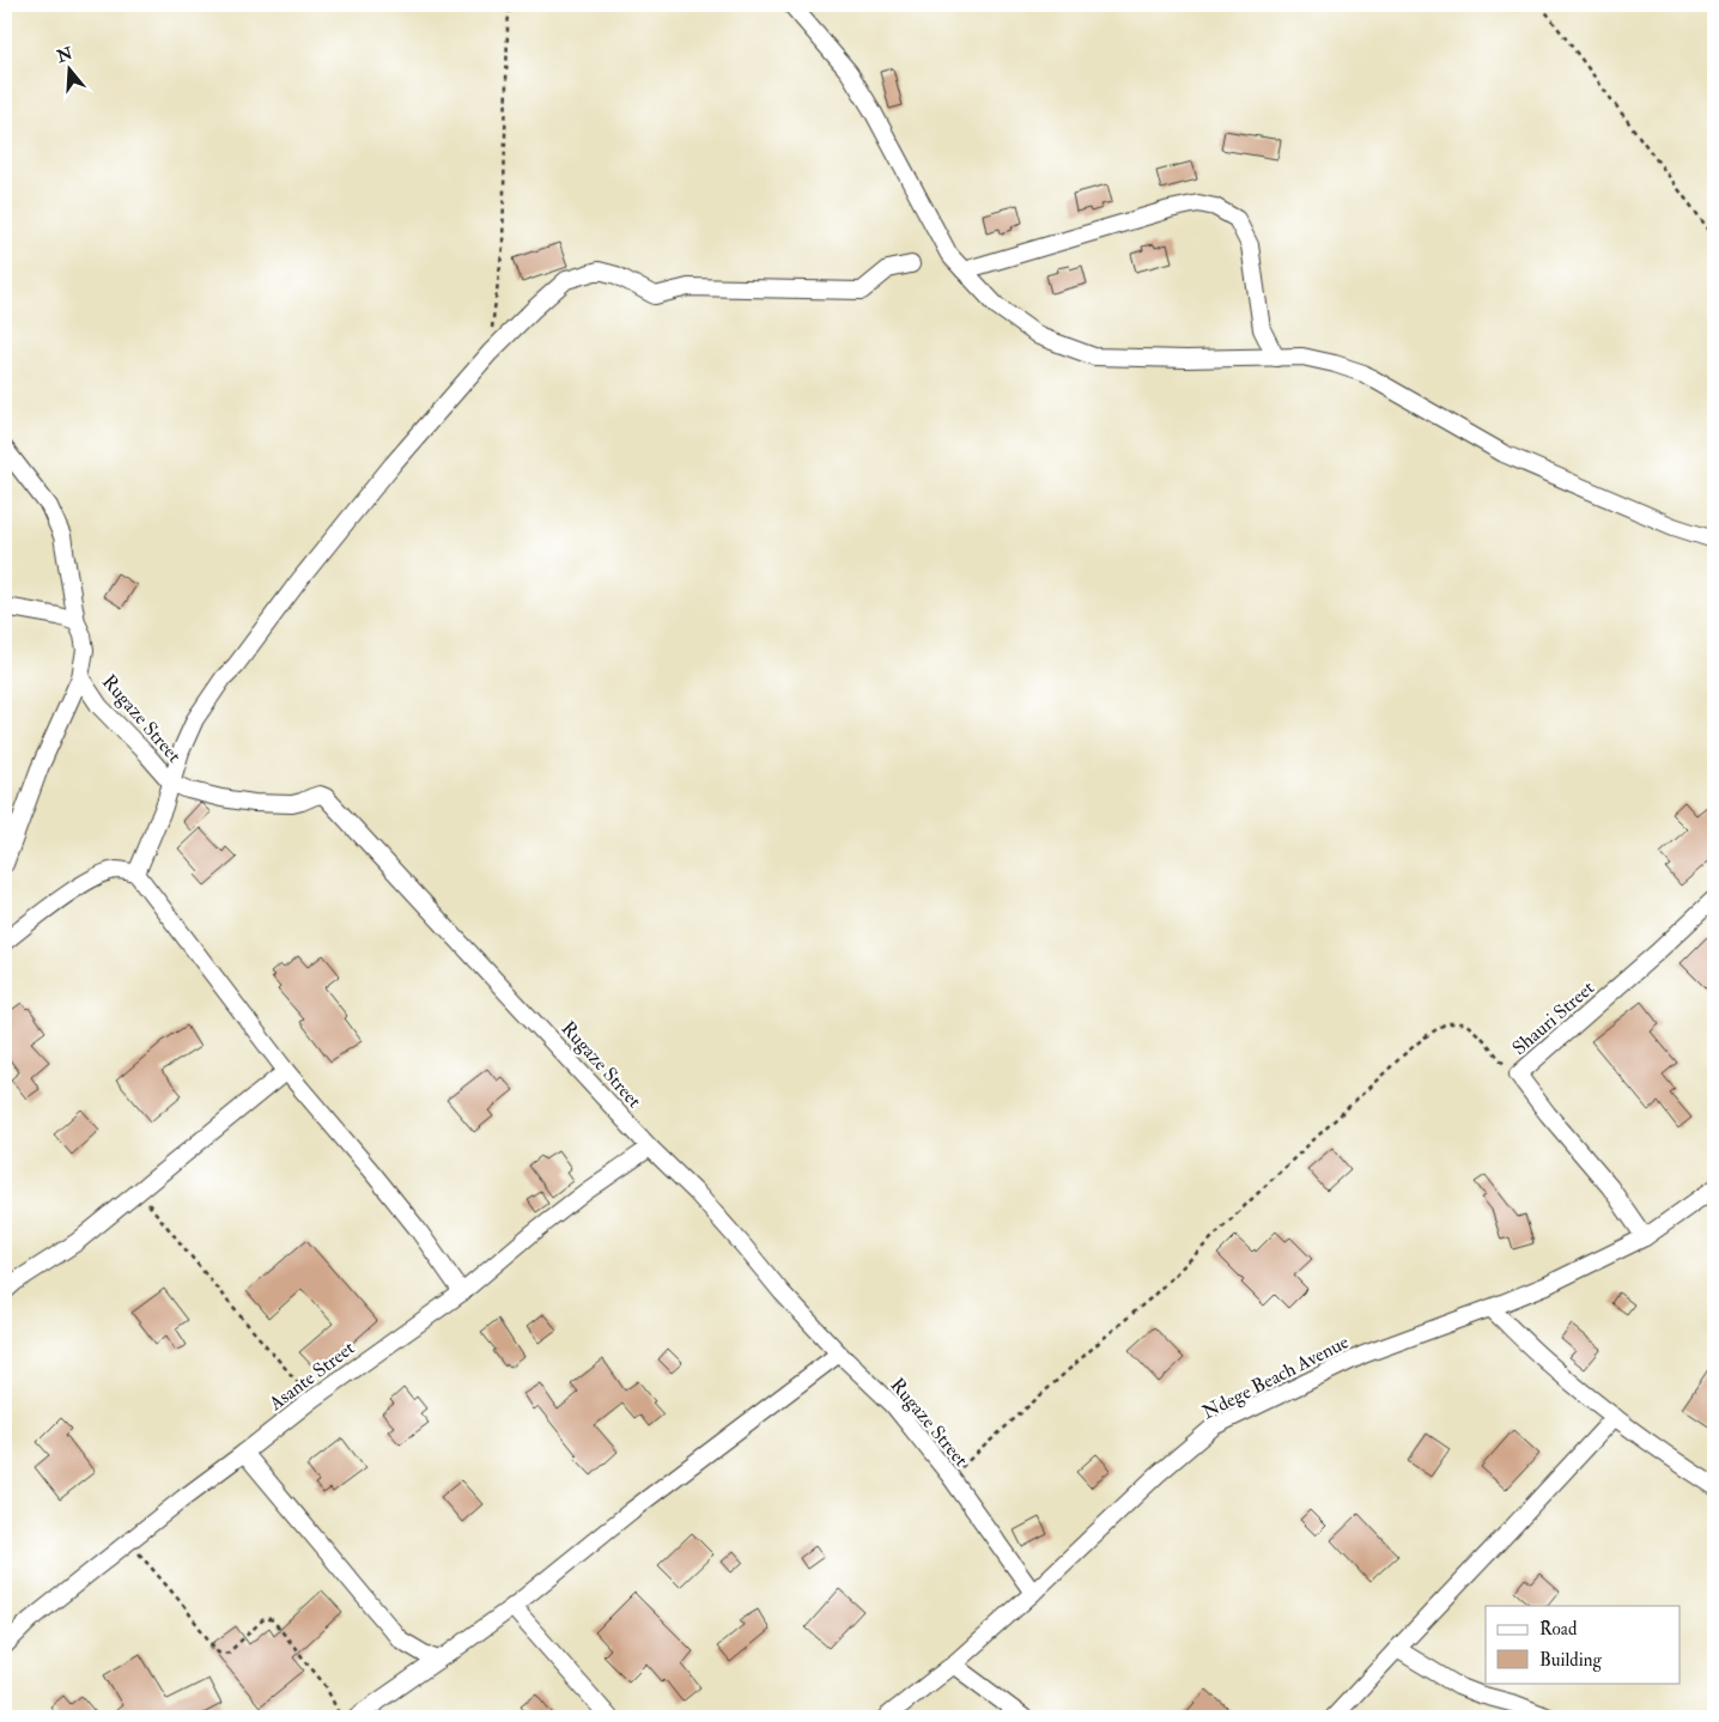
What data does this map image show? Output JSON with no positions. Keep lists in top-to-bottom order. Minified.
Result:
{"streets":{"street":["Rugaze Street","Shauri Street","Asante Street","Ndege Beach Avenue"]},"crossings":[["Rugaze Street","Asante Street"],["Rugaze Street","Ndege Beach Avenue"],["Shauri Street","Ndege Beach Avenue"]],"legend":["Road","Building"],"north":"top"}
